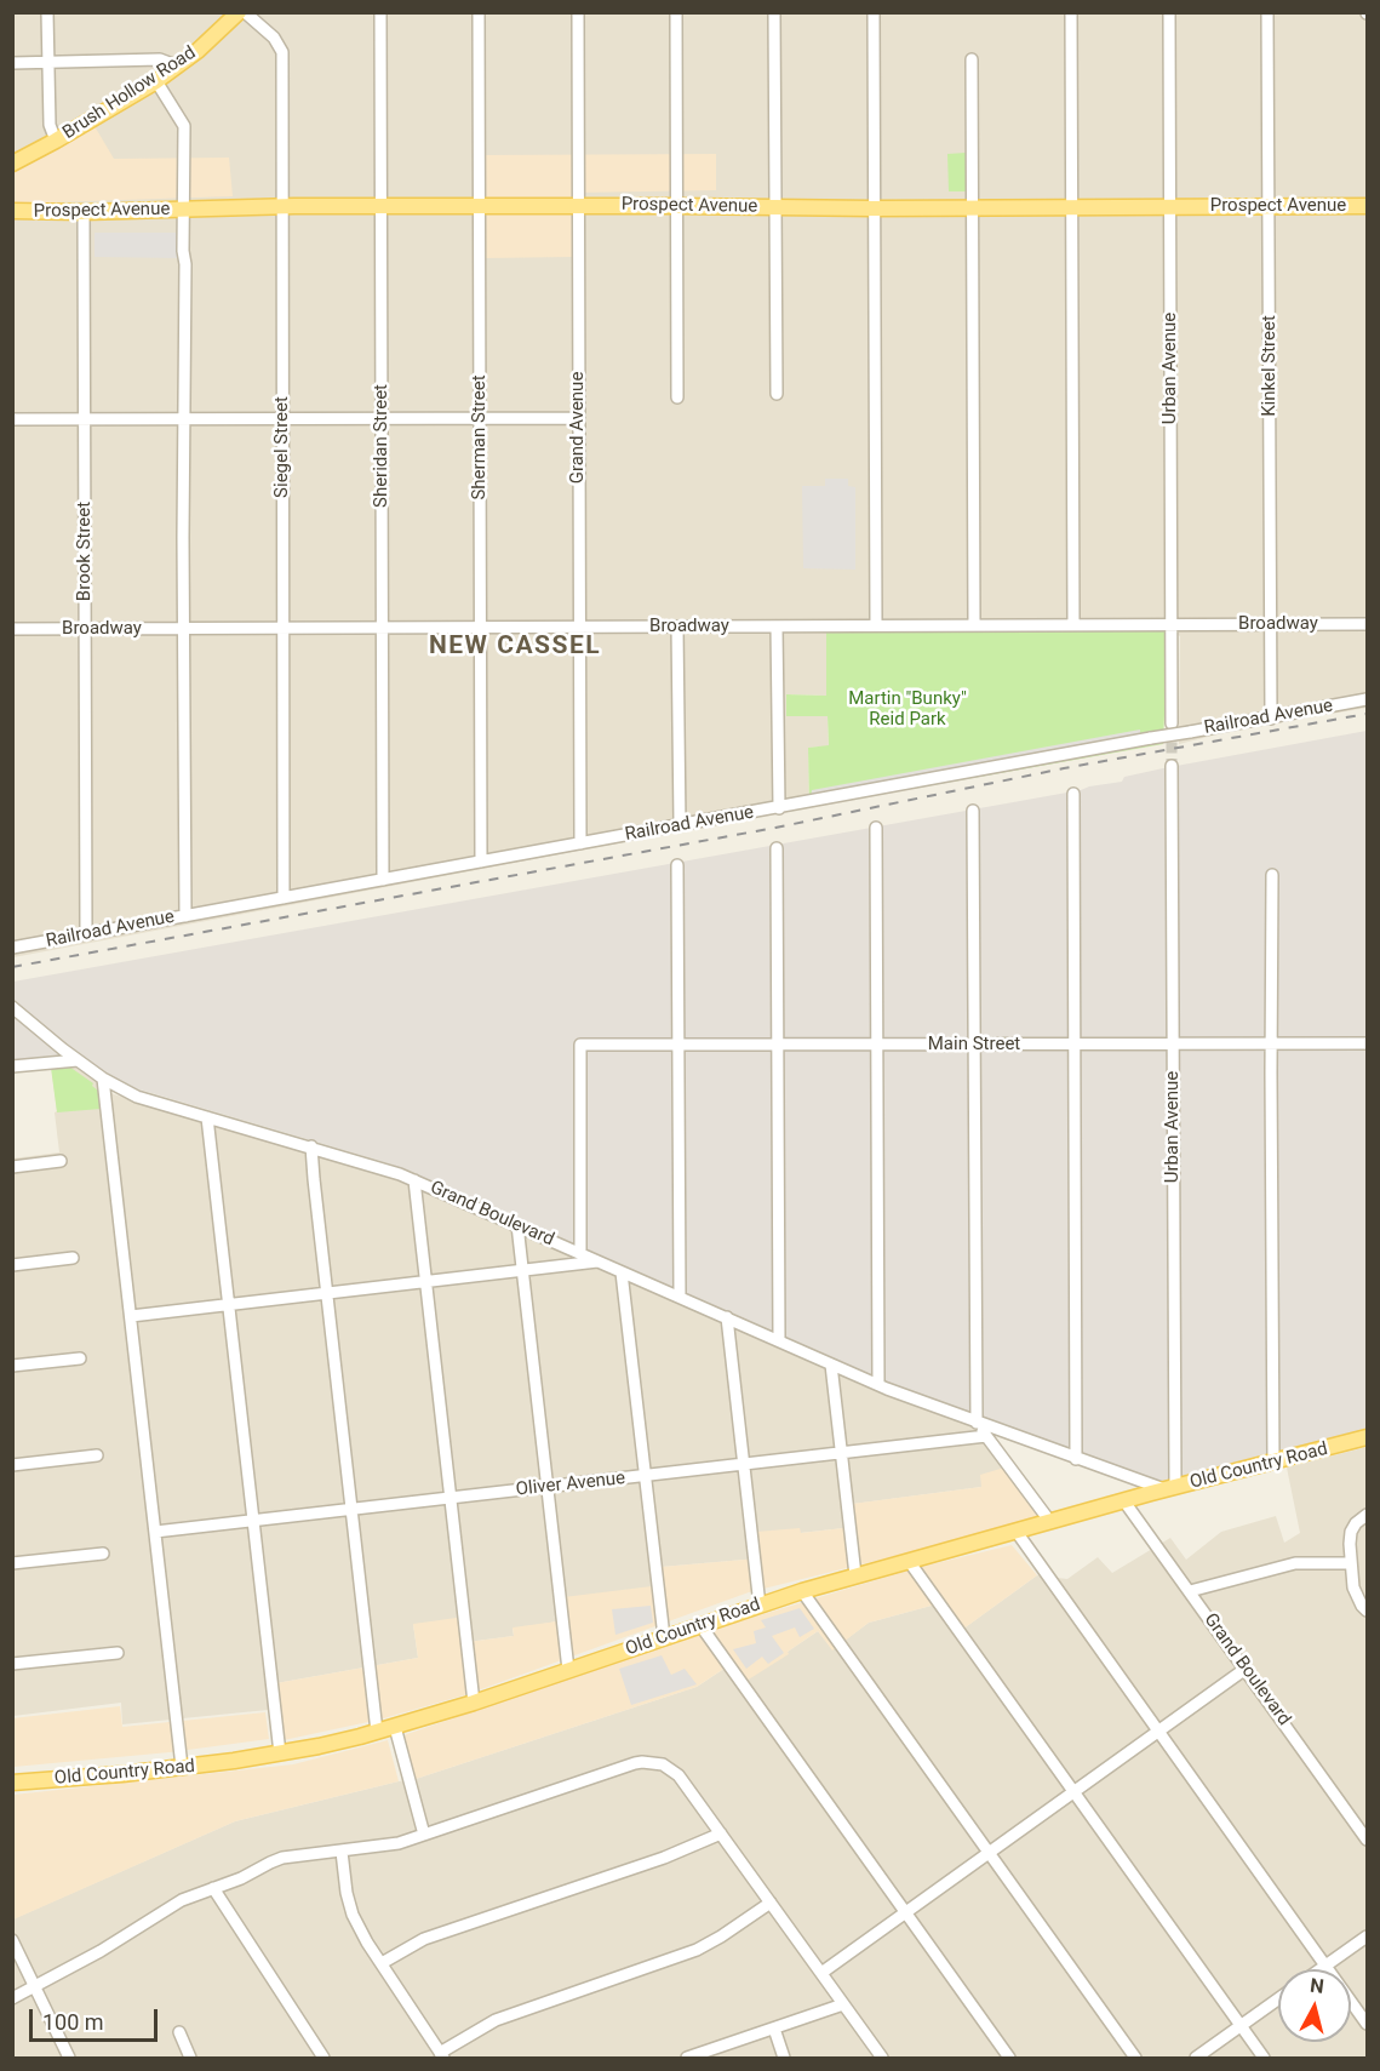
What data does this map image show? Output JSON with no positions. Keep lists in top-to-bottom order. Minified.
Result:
{"streets":{"main road":["Brush Hollow Road","Prospect Avenue","Old Country Road"],"street":["Kinkel Street","Urban Avenue","Grand Avenue","Sherman Street","Sheridan Street","Siegel Street","Brook Street","Broadway","Railroad Avenue","Main Street","Grand Boulevard","Oliver Avenue"]},"crossings":[["Prospect Avenue","Kinkel Street"],["Prospect Avenue","Urban Avenue"],["Prospect Avenue","Grand Avenue"],["Prospect Avenue","Sherman Street"],["Prospect Avenue","Sheridan Street"],["Prospect Avenue","Siegel Street"],["Prospect Avenue","Brook Street"],["Kinkel Street","Broadway"],["Kinkel Street","Railroad Avenue"],["Urban Avenue","Broadway"],["Urban Avenue","Main Street"],["Urban Avenue","Grand Boulevard"],["Urban Avenue","Old Country Road"],["Grand Avenue","Broadway"],["Grand Avenue","Railroad Avenue"],["Sherman Street","Broadway"],["Sherman Street","Railroad Avenue"],["Sheridan Street","Broadway"],["Sheridan Street","Railroad Avenue"],["Siegel Street","Broadway"],["Siegel Street","Railroad Avenue"],["Brook Street","Broadway"],["Brook Street","Railroad Avenue"],["Main Street","Grand Boulevard"],["Grand Boulevard","Old Country Road"]],"districts":["NEW CASSEL"],"parks":["Martin \"Bunky\" Reid Park"],"scale_bar":"100 m","north":"top"}
